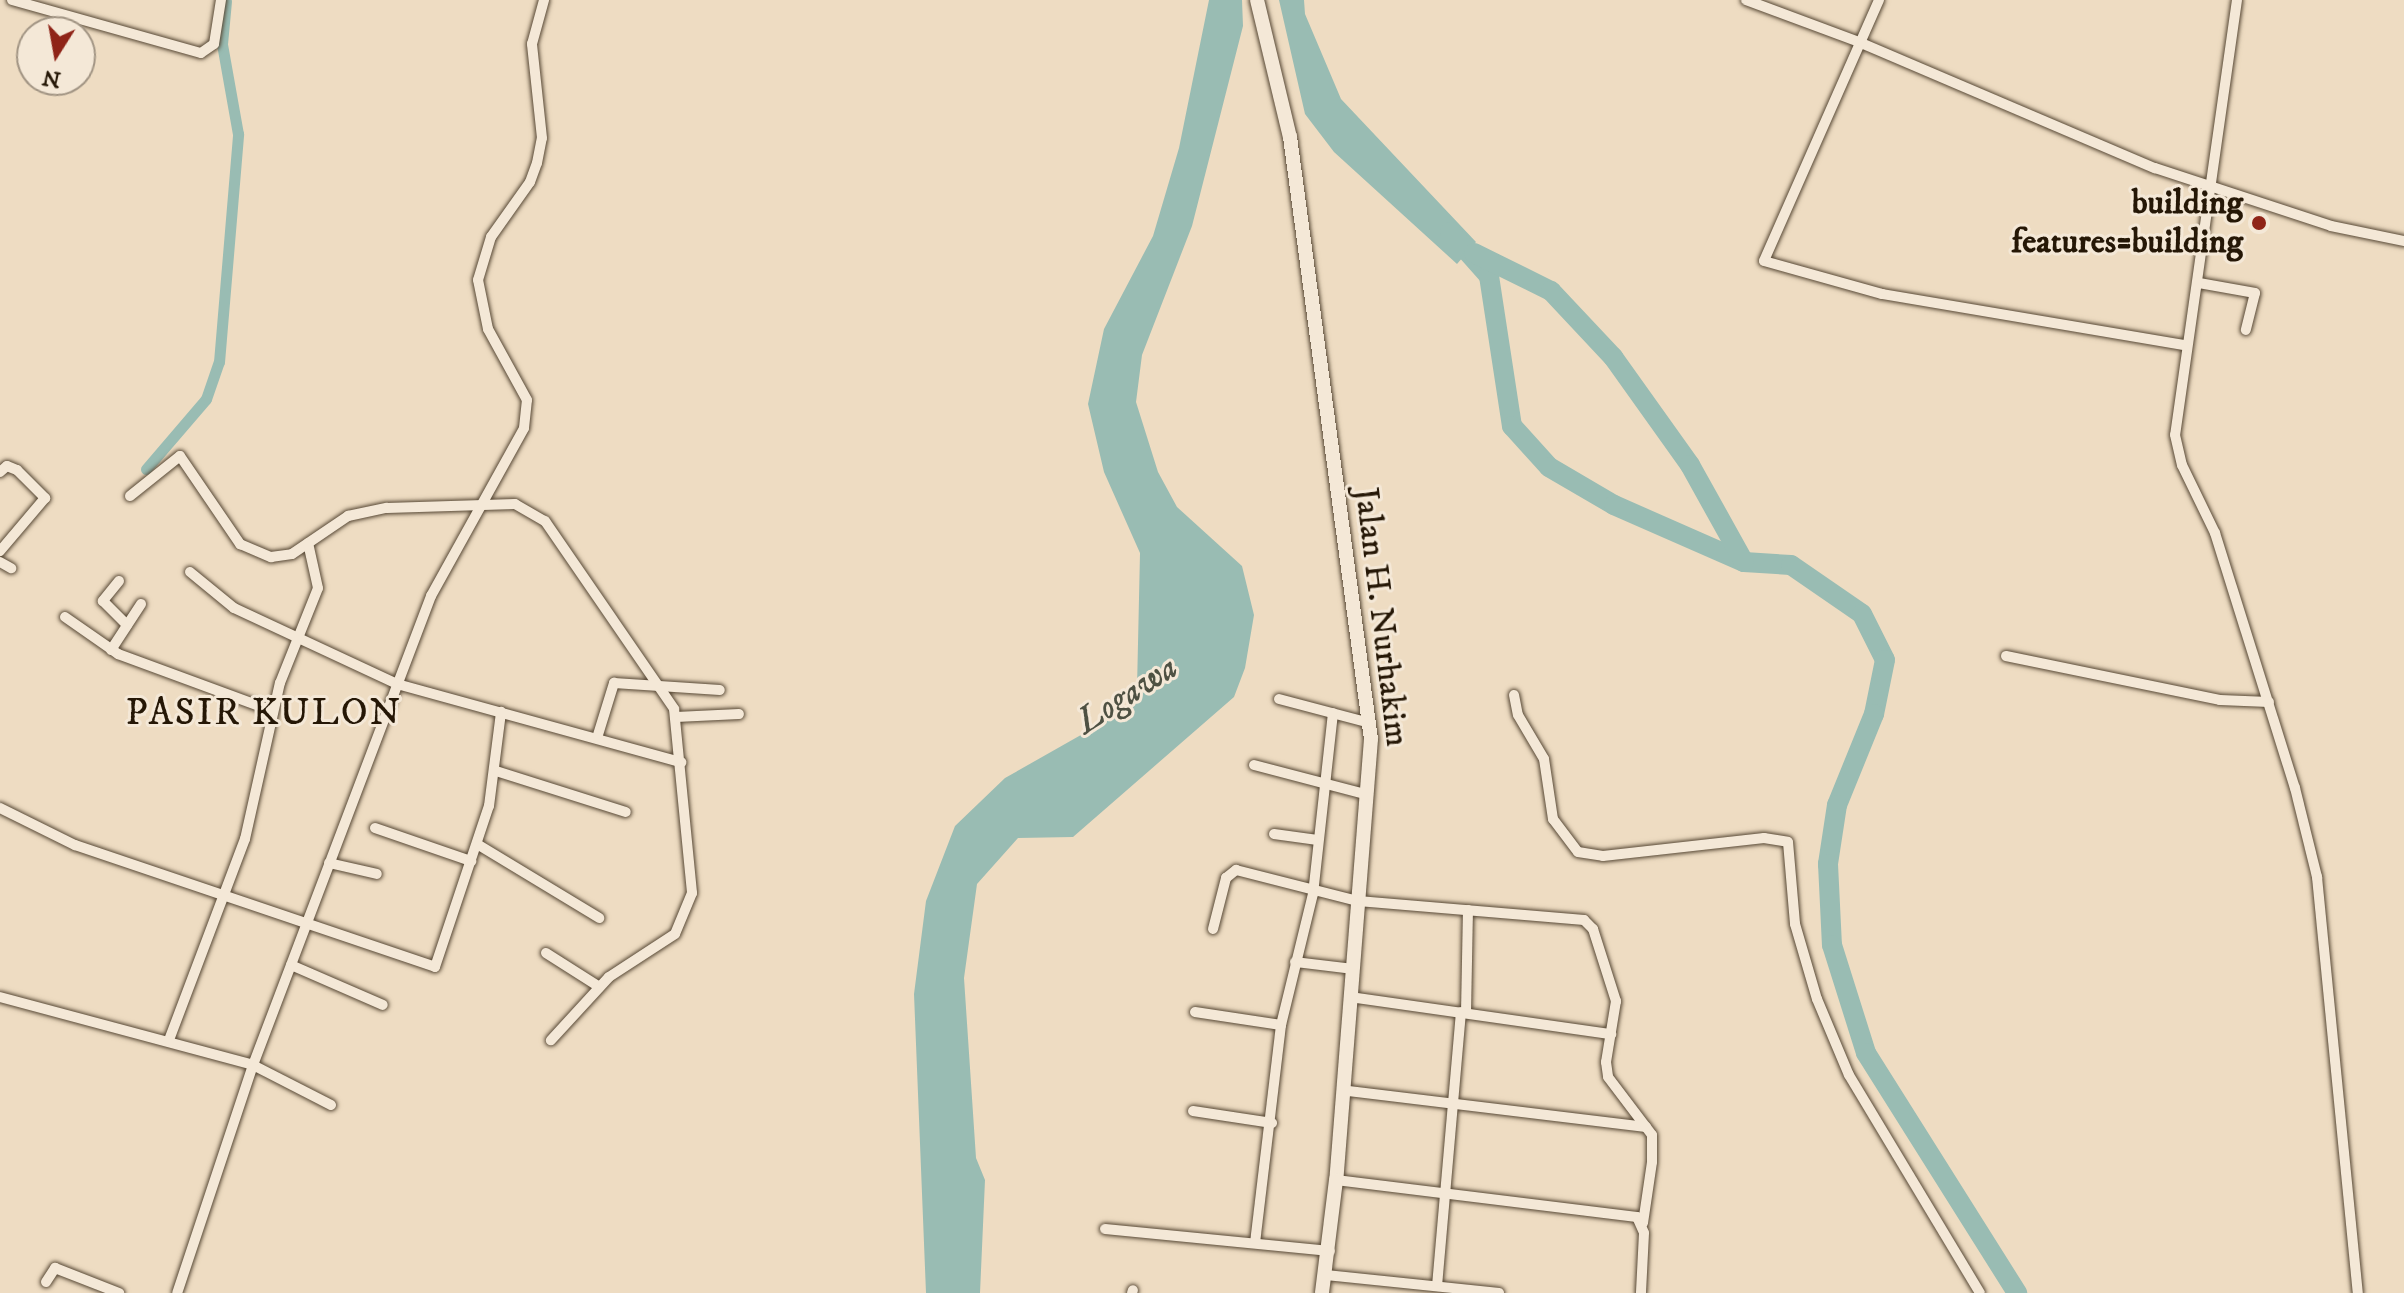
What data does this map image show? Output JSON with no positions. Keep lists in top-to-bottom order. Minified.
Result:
{"streets":{"main road":["Jalan H. Nurhakim"]},"districts":["PASIR KULON"],"water":["Logawa"],"places":["building features=building"],"north":"bottom"}
